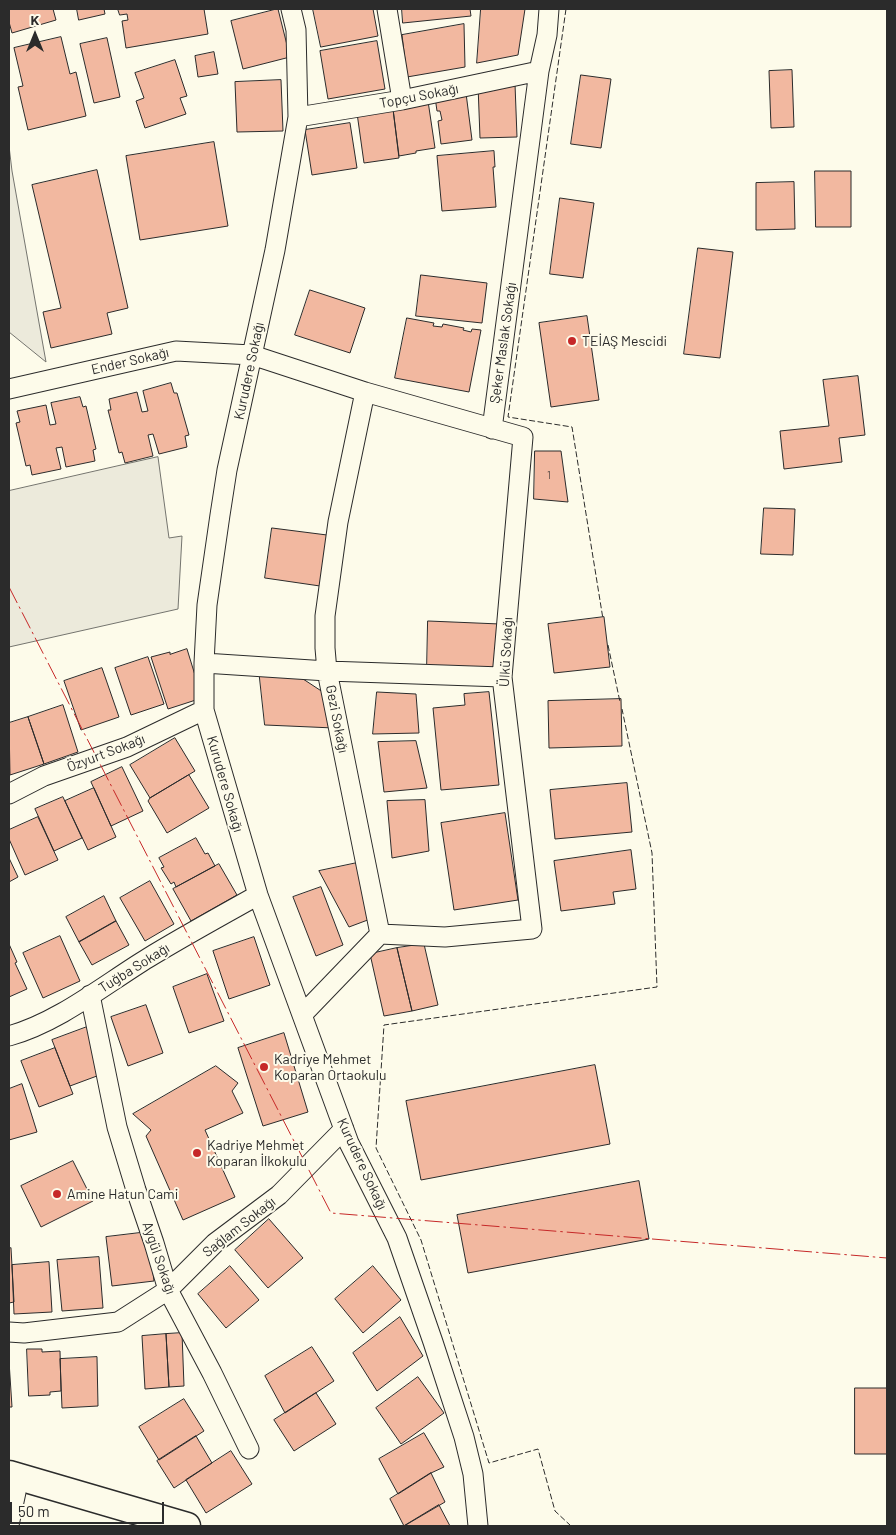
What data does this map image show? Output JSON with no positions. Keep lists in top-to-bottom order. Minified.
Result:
{"streets":{"street":["Topçu Sokağı","Şeker Maslak Sokağı","Ender Sokağı","Kurudere Sokağı","Ülkü Sokağı","Gezi Sokağı","Özyurt Sokağı","Tuğba Sokağı","Sağlam Sokağı","Aygül Sokağı"]},"crossings":[["Topçu Sokağı","Şeker Maslak Sokağı"],["Topçu Sokağı","Kurudere Sokağı"],["Şeker Maslak Sokağı","Ülkü Sokağı"],["Ender Sokağı","Kurudere Sokağı"],["Kurudere Sokağı","Özyurt Sokağı"],["Kurudere Sokağı","Tuğba Sokağı"],["Kurudere Sokağı","Sağlam Sokağı"],["Ülkü Sokağı","Gezi Sokağı"],["Tuğba Sokağı","Aygül Sokağı"],["Sağlam Sokağı","Aygül Sokağı"]],"places":["TEİAŞ Mescidi","Kadriye Mehmet Koparan Ortaokulu","Kadriye Mehmet Koparan İlkokulu","Amine Hatun Cami"],"house_numbers":["1"],"scale_bar":"50 m","north":"top"}
